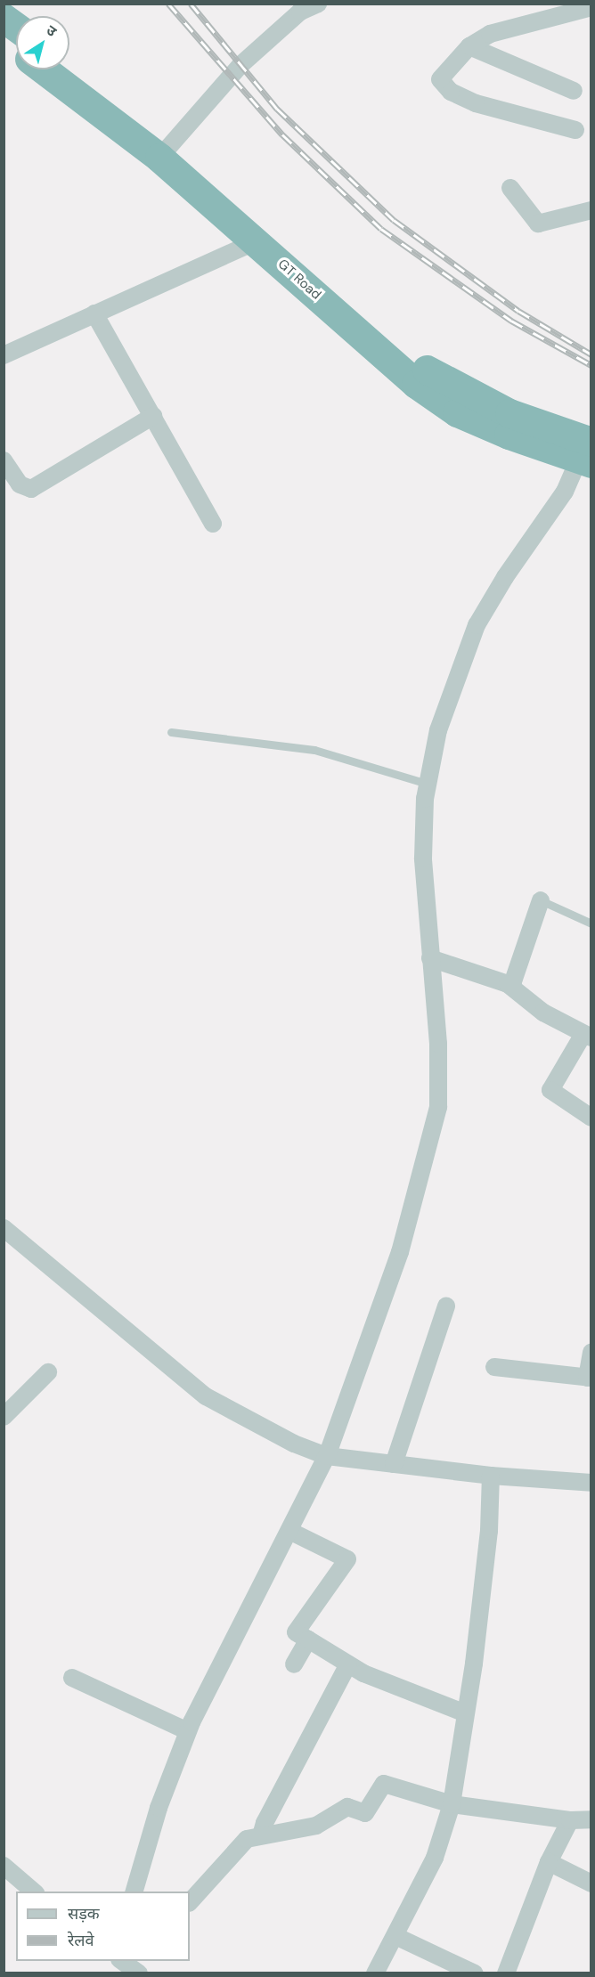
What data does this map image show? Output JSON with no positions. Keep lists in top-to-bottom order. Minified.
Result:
{"streets":{"highway":["GT Road"]},"legend":["सड़क","रेलवे"],"north":"top right"}
